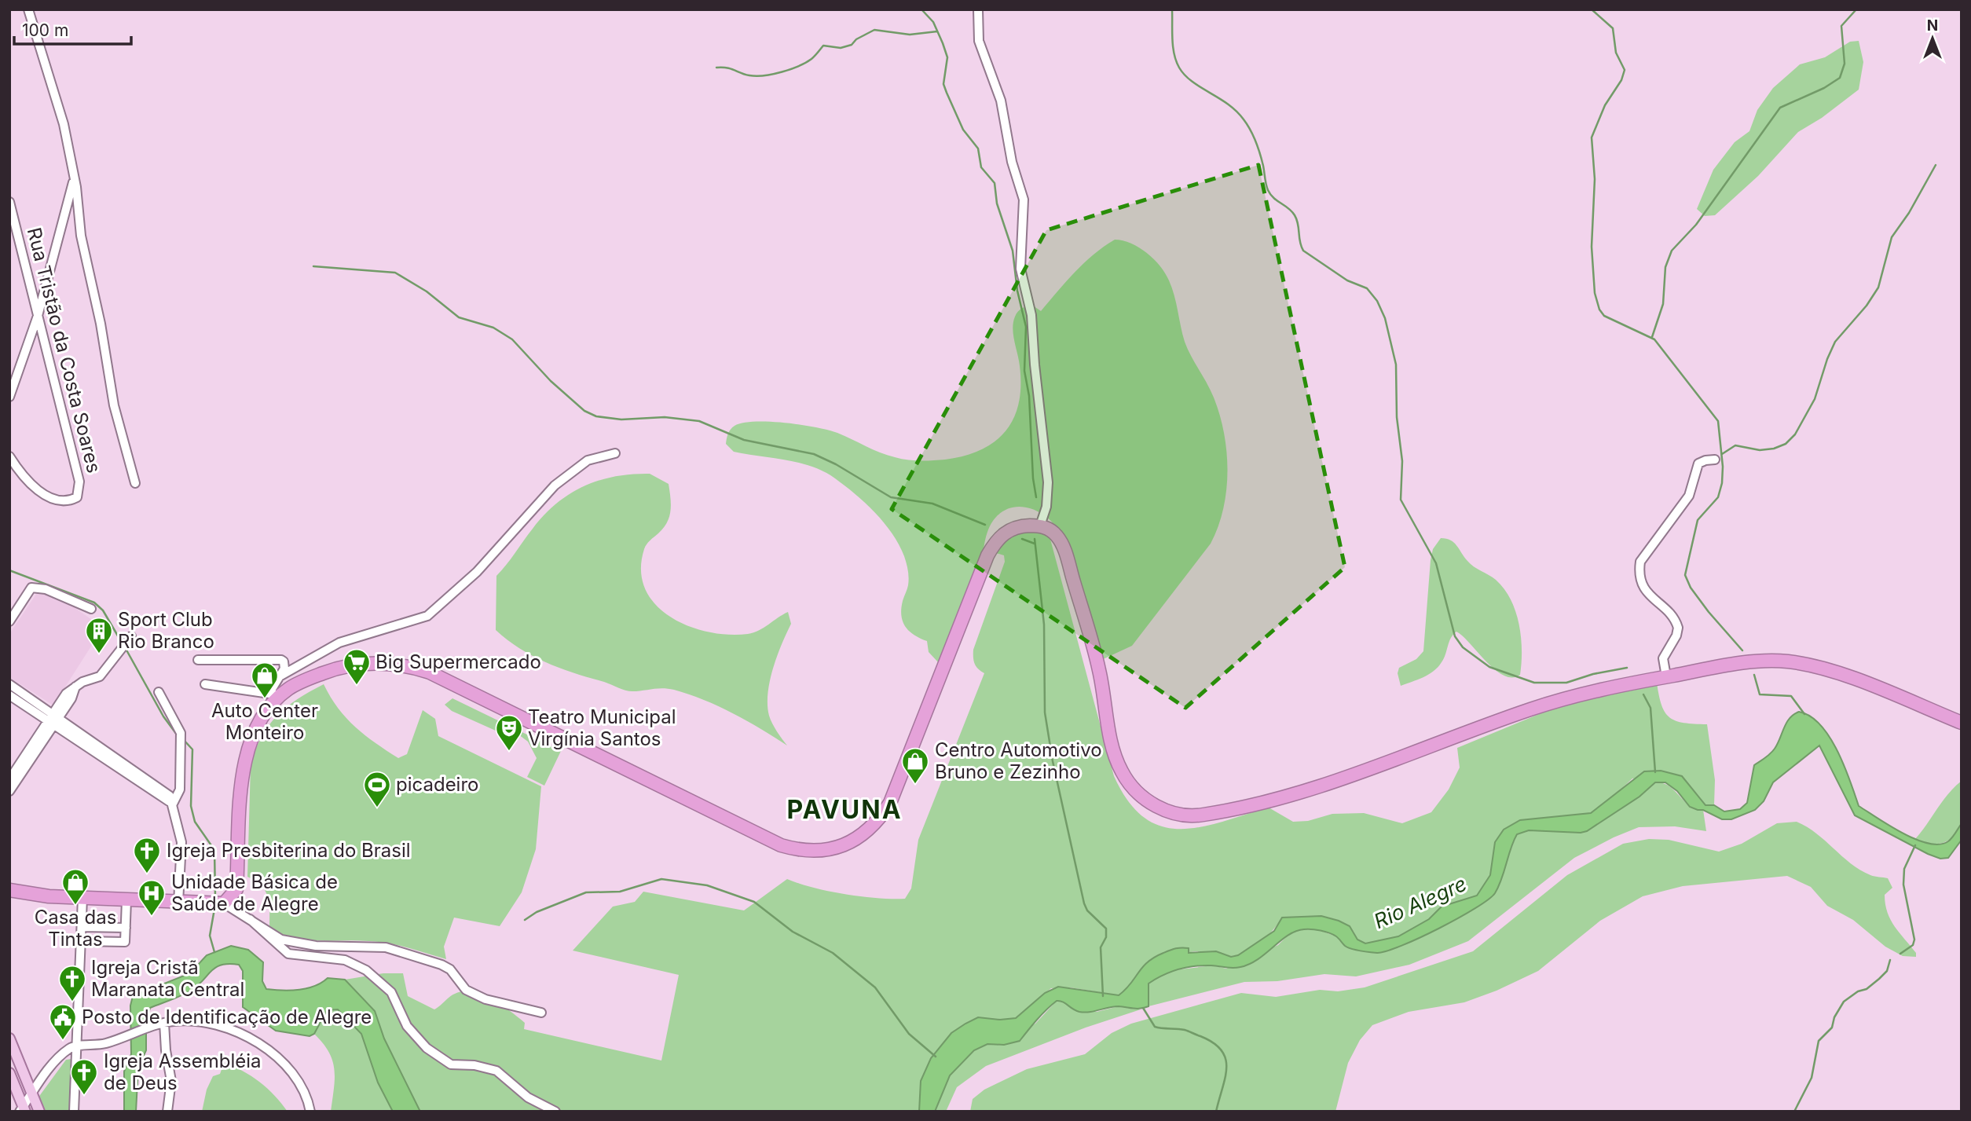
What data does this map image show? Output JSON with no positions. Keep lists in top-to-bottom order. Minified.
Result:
{"streets":{"street":["Rua Tristão da Costa Soares"]},"districts":["PAVUNA"],"water":["Rio Alegre"],"places":{"building":["Sport Club Rio Branco"],"supermarket":["Big Supermercado"],"shop":["Auto Center Monteiro","Centro Automotivo Bruno e Zezinho","Casa das Tintas"],"theatre":["Teatro Municipal Virgínia Santos"],"sports":["picadeiro"],"church":["Igreja Presbiterina do Brasil","Igreja Cristã Maranata Central","Igreja Assembléia de Deus"],"hospital":["Unidade Básica de Saúde de Alegre"],"public building":["Posto de Identificação de Alegre"]},"scale_bar":"100 m","north":"top"}
